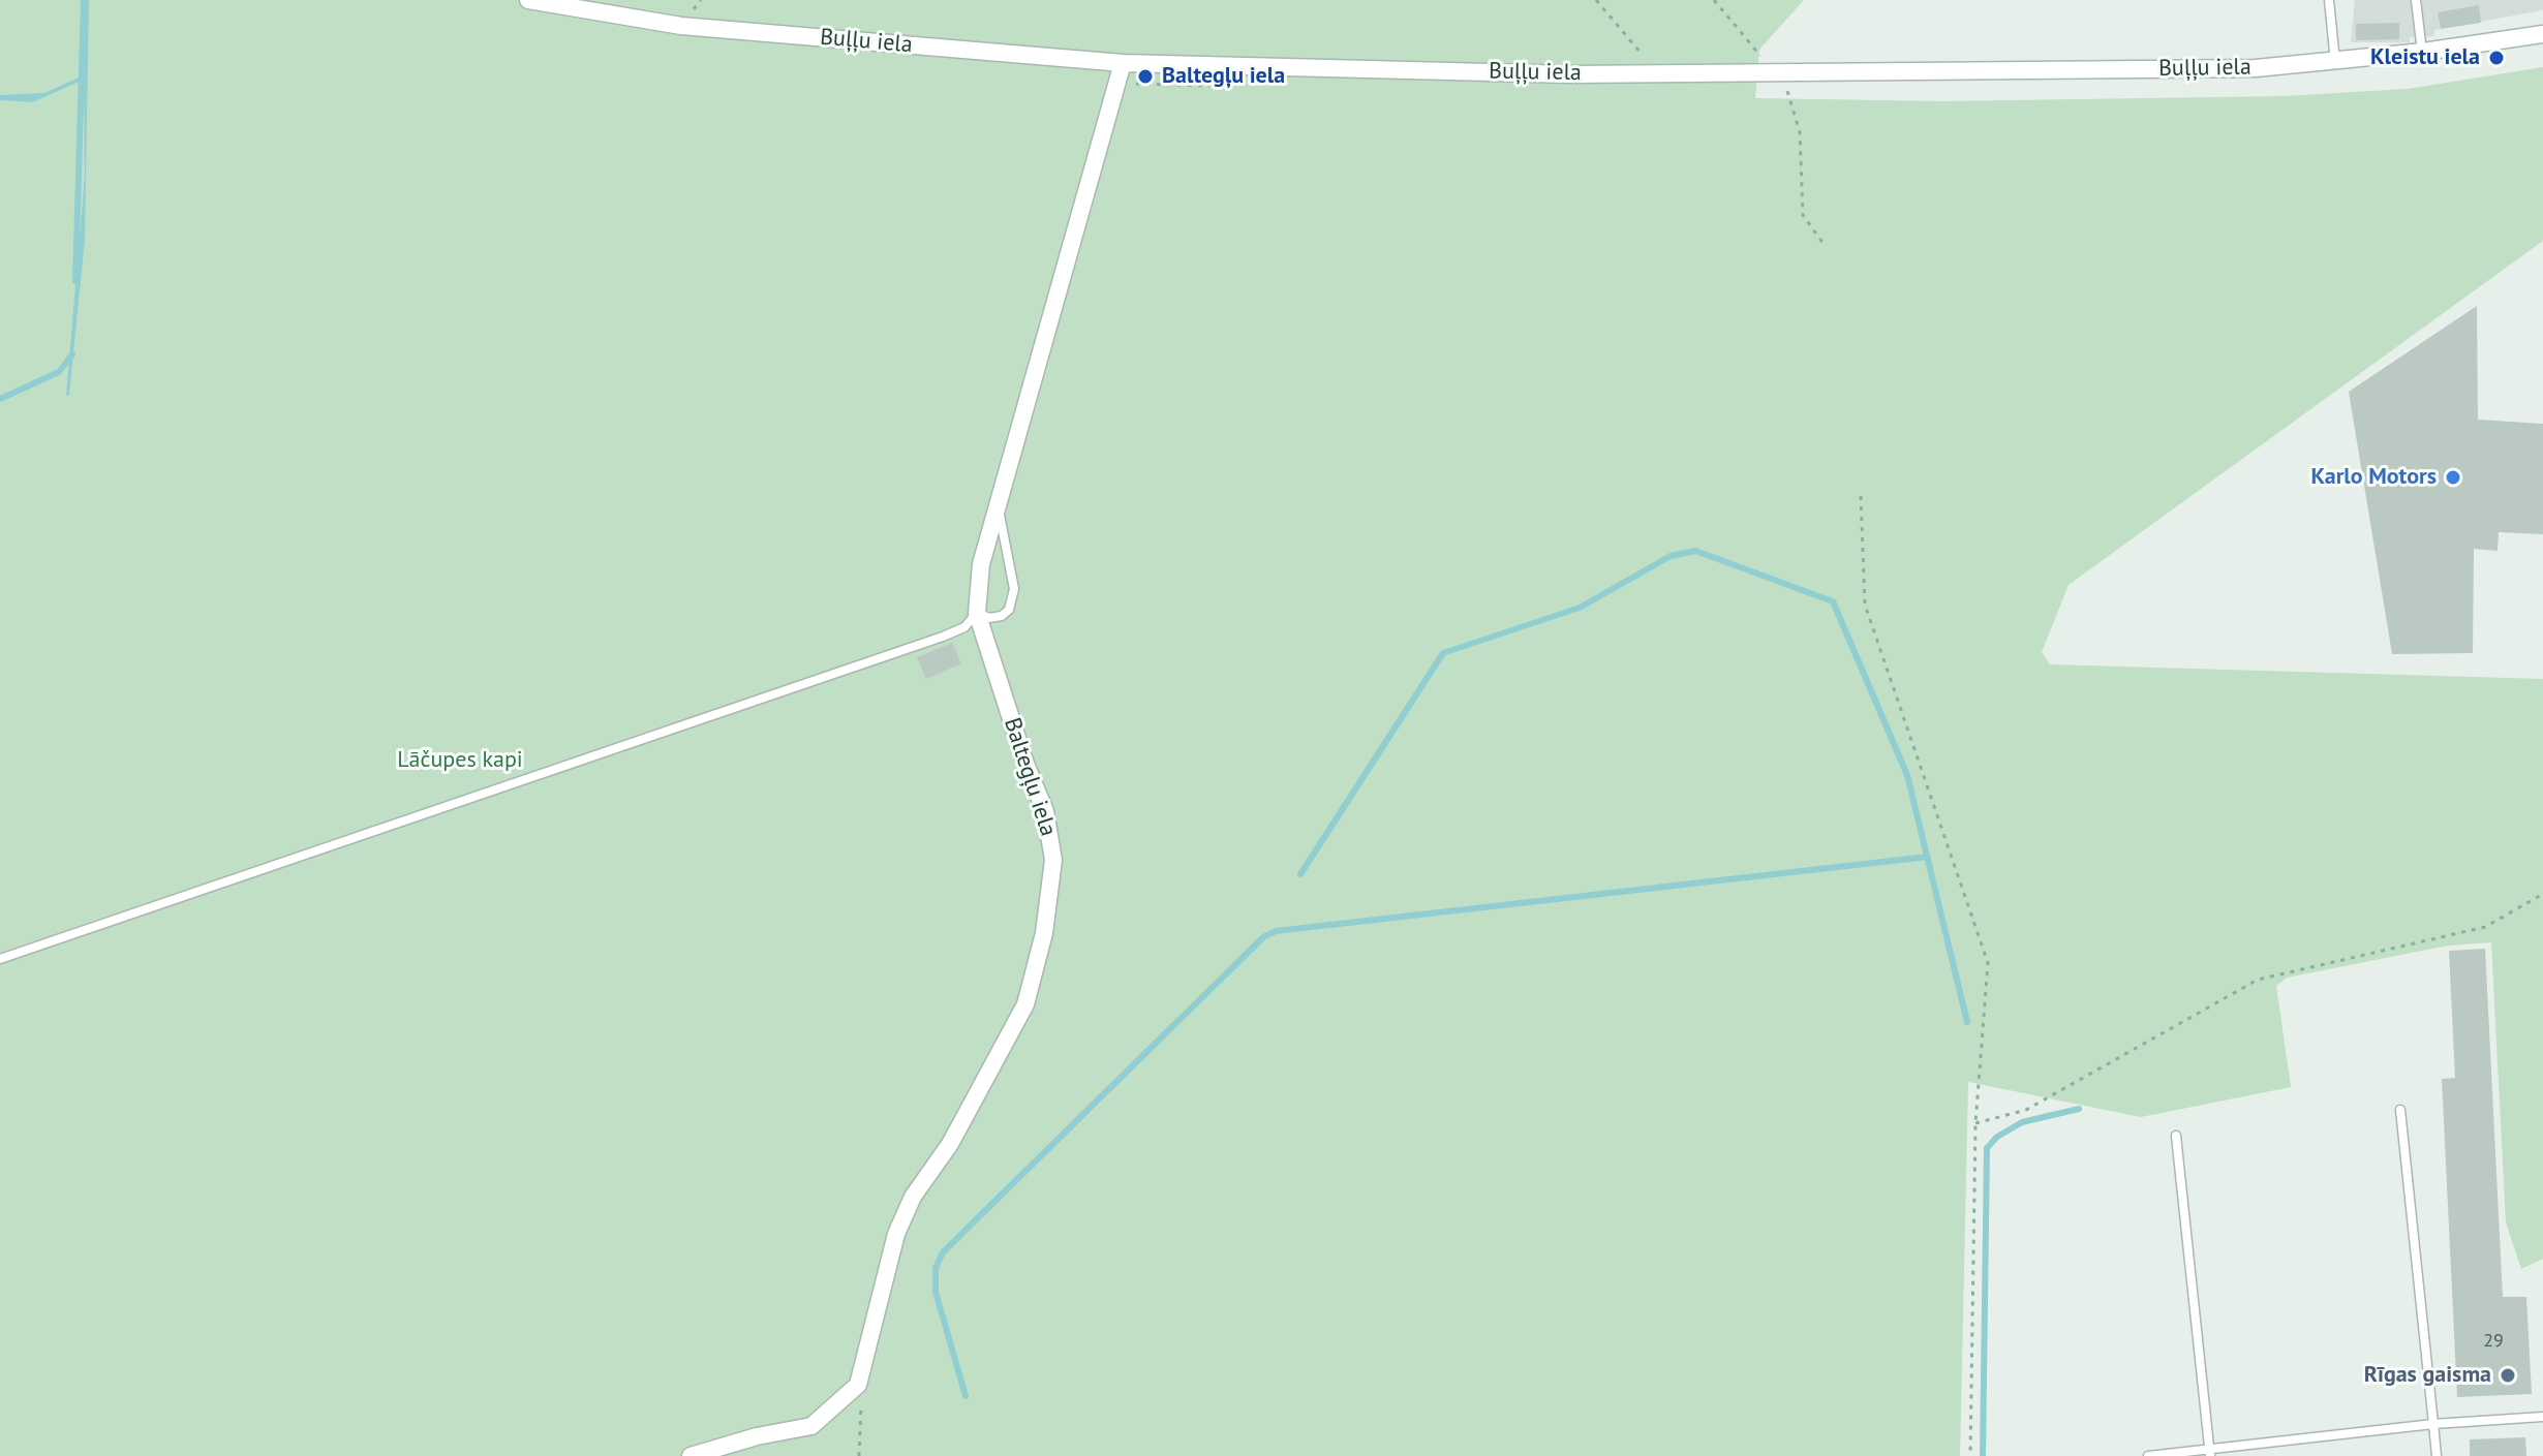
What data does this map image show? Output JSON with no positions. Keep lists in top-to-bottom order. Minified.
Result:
{"streets":{"street":["Buļļu iela","Baltegļu iela"]},"crossings":[["Buļļu iela","Baltegļu iela"]],"parks":["Lāčupes kapi"],"places":["Kleistu iela","Baltegļu iela","Karlo Motors","Rīgas gaisma"],"house_numbers":["29"]}
